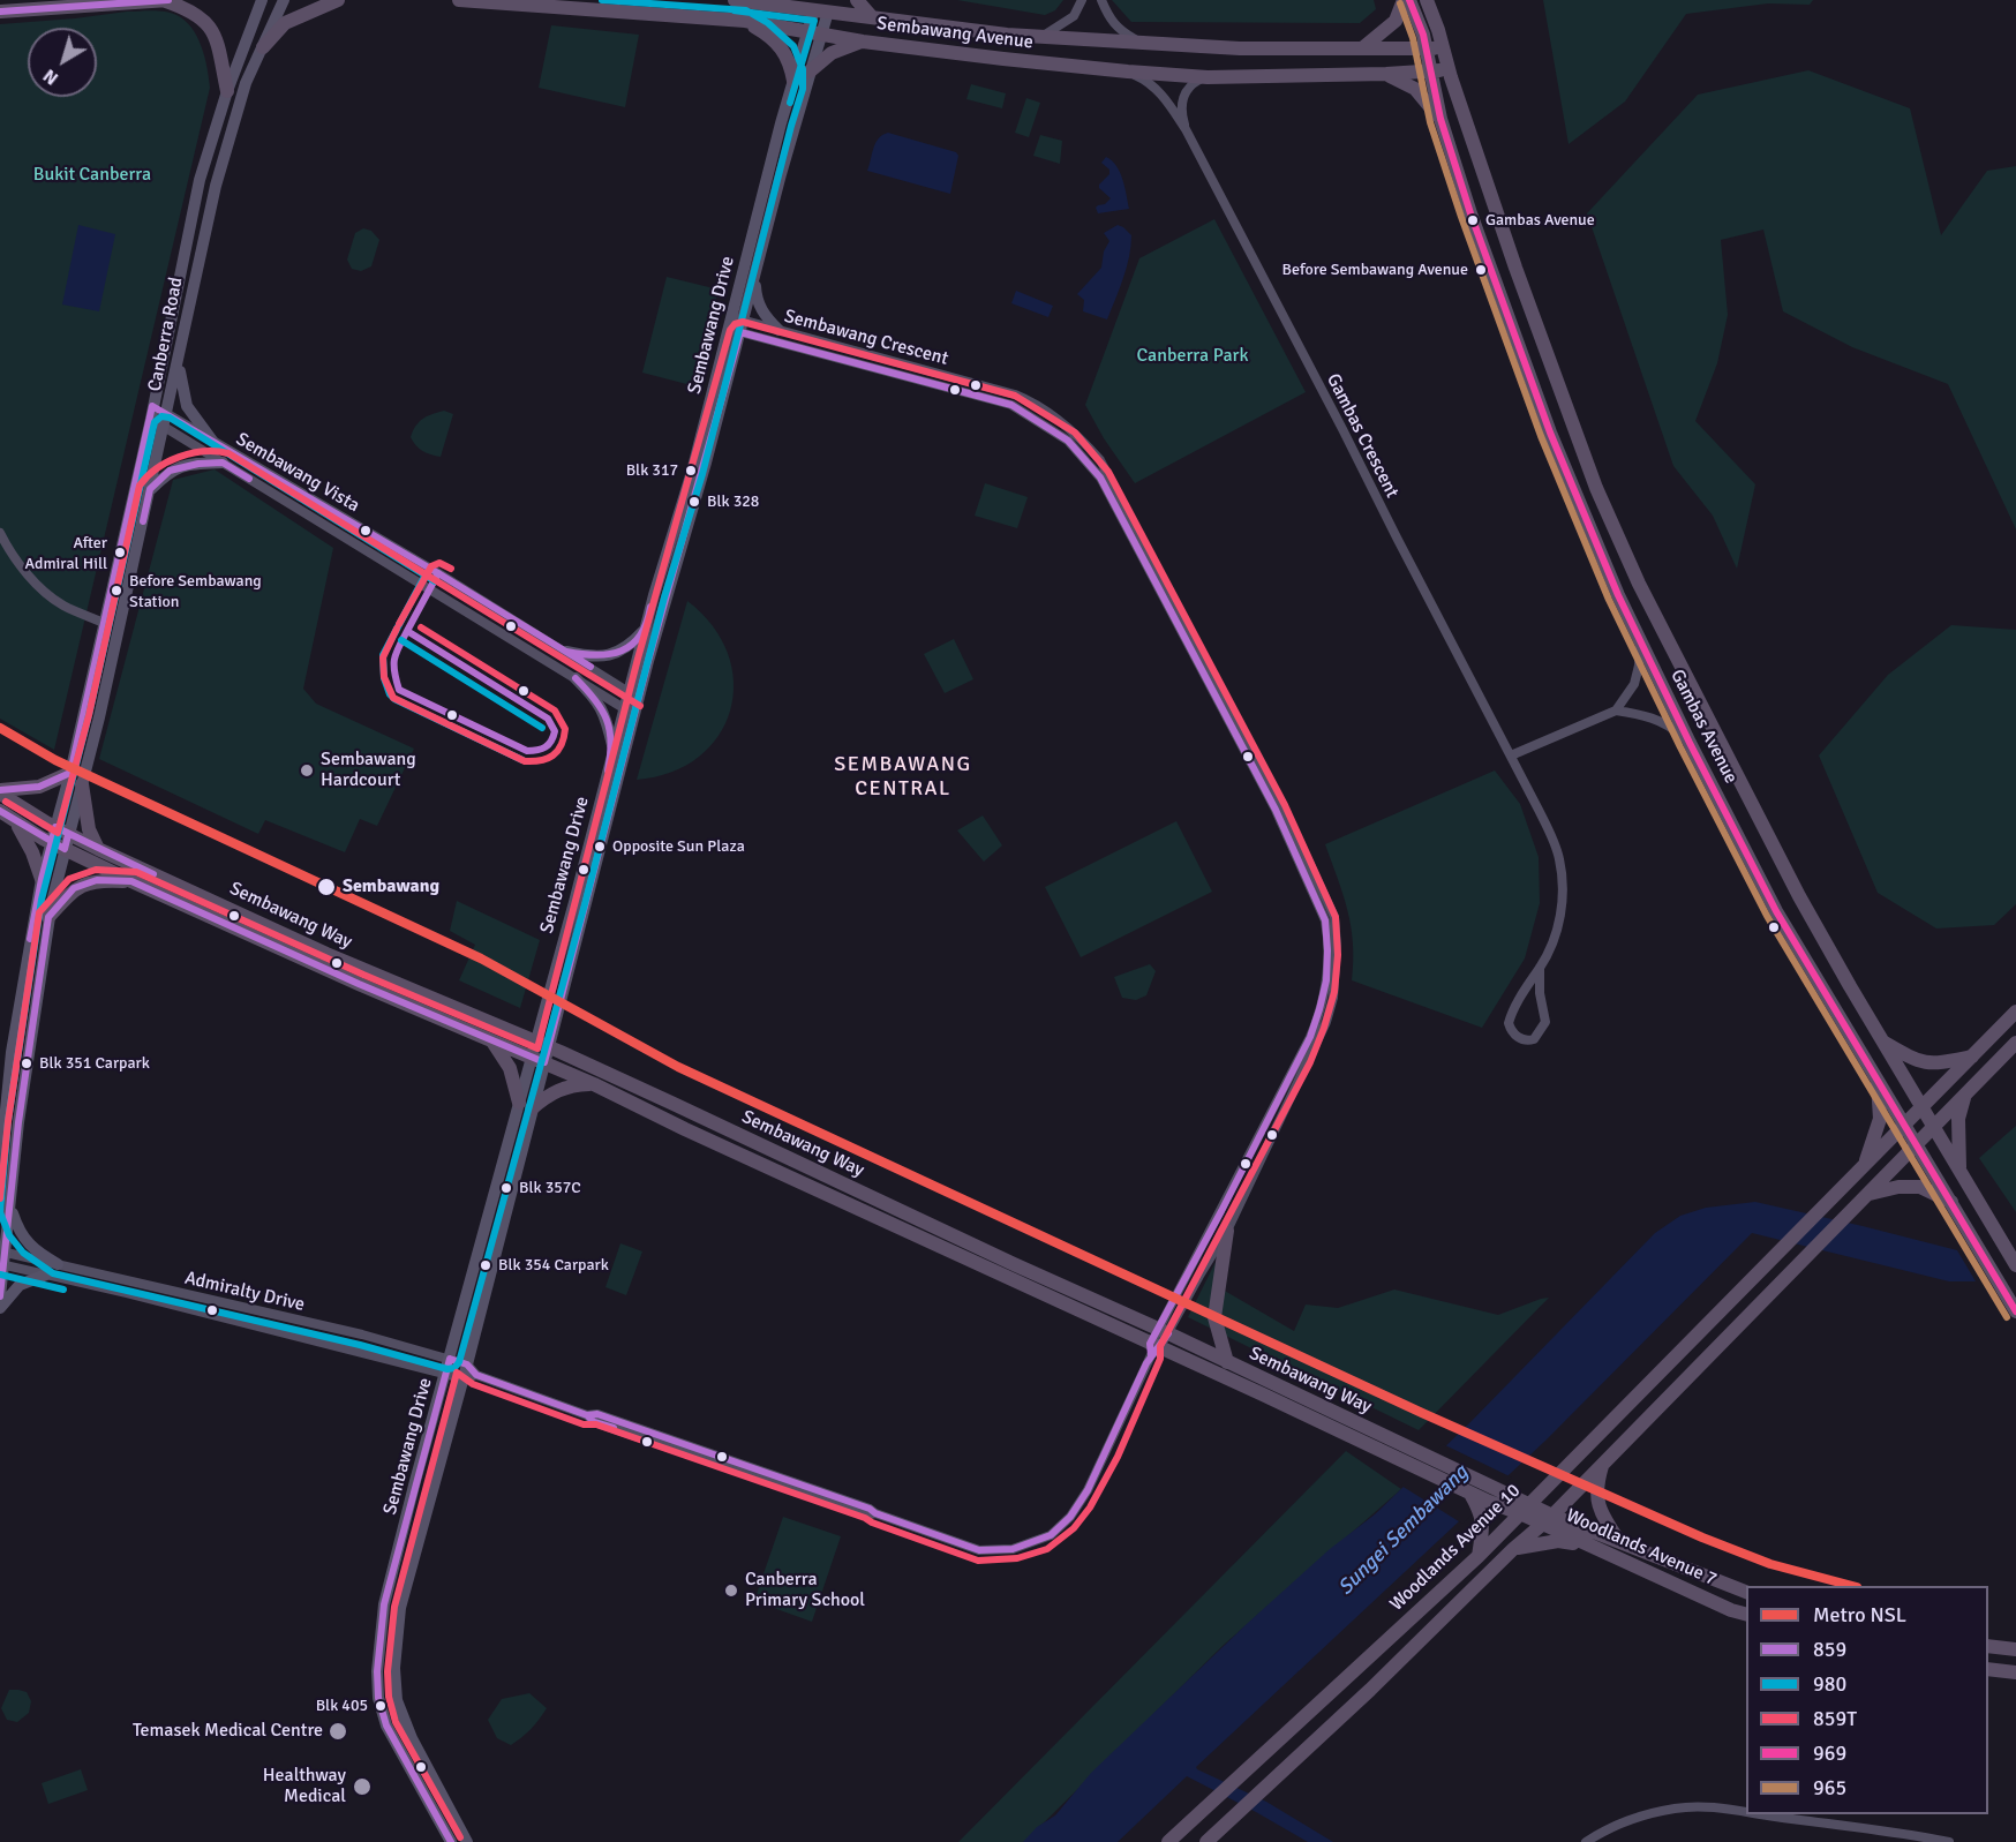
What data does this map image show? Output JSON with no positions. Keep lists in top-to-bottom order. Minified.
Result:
{"streets":{"main road":["Sembawang Avenue","Sembawang Drive","Canberra Road","Gambas Avenue","Sembawang Way","Woodlands Avenue 10","Woodlands Avenue 7"],"street":["Sembawang Crescent","Gambas Crescent","Sembawang Vista","Admiralty Drive"]},"crossings":[["Sembawang Avenue","Sembawang Drive"],["Sembawang Avenue","Gambas Crescent"],["Sembawang Avenue","Gambas Avenue"],["Sembawang Drive","Sembawang Crescent"],["Sembawang Drive","Sembawang Vista"],["Sembawang Drive","Sembawang Way"],["Sembawang Drive","Admiralty Drive"],["Canberra Road","Sembawang Vista"],["Canberra Road","Sembawang Way"],["Canberra Road","Admiralty Drive"],["Sembawang Crescent","Sembawang Way"],["Sembawang Crescent","Admiralty Drive"],["Gambas Avenue","Woodlands Avenue 10"],["Sembawang Way","Admiralty Drive"],["Sembawang Way","Woodlands Avenue 10"],["Sembawang Way","Woodlands Avenue 7"],["Woodlands Avenue 10","Woodlands Avenue 7"]],"districts":["SEMBAWANG CENTRAL"],"water":["Sungei Sembawang"],"parks":["Bukit Canberra","Canberra Park"],"places":["Gambas Avenue","Before Sembawang Avenue","Blk 317","Blk 328","After Admiral Hill","Before Sembawang Station","Sembawang Hardcourt","Opposite Sun Plaza","Sembawang","Blk 351 Carpark","Blk 357C","Blk 354 Carpark","Canberra Primary School","Blk 405","Temasek Medical Centre","Healthway Medical"],"lines":["transit line 859","transit line 980","transit line 969","transit line 965","transit line 859T","metro line NSL"],"legend":["Metro NSL","859","980","859T","969","965"],"north":"bottom left"}
